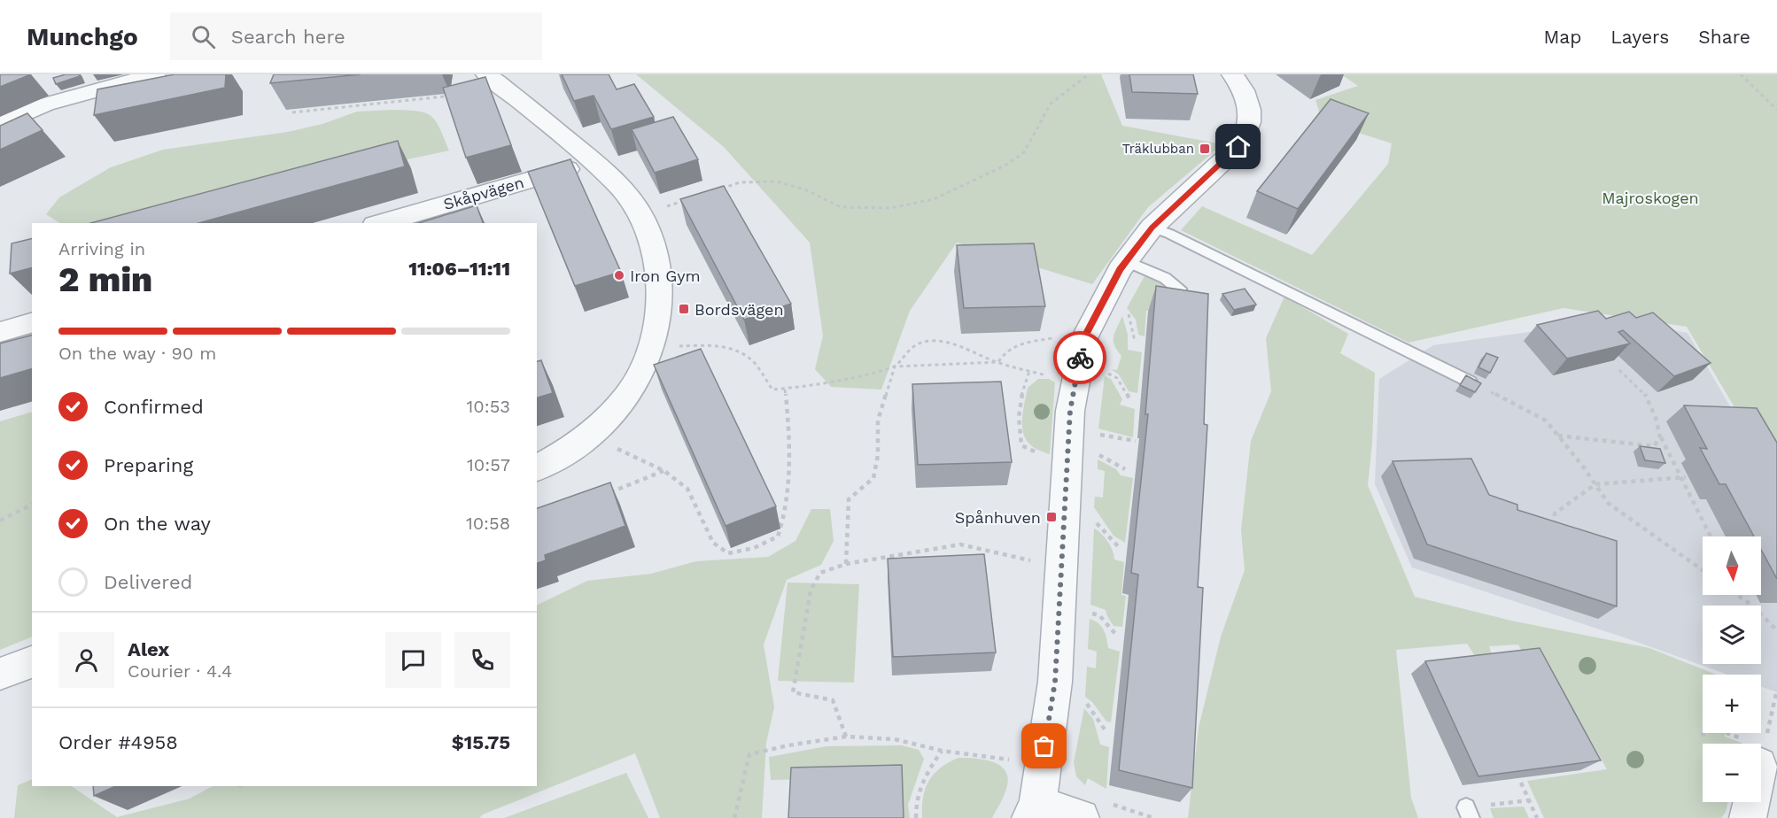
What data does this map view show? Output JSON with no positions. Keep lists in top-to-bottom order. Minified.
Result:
{"streets":{"street":["Skåpvägen"]},"parks":["Majroskogen"],"places":{"transit":["Träklubban","Bordsvägen","Spånhuven"],"other":["Iron Gym"]},"north":"bottom","page":{"header":"Munchgo","search":"Search here","nav":["Map","Layers","Share"],"heading":["2 min","Arriving in","11:06–11:11"],"panel":["Alex","Courier · 4.4","Order #4958","$15.75"],"bar":"On the way · 90 m","list":[["Confirmed","10:53"],["Preparing","10:57"],["On the way","10:58"],"Delivered"],"map_buttons":["+","−"]}}
